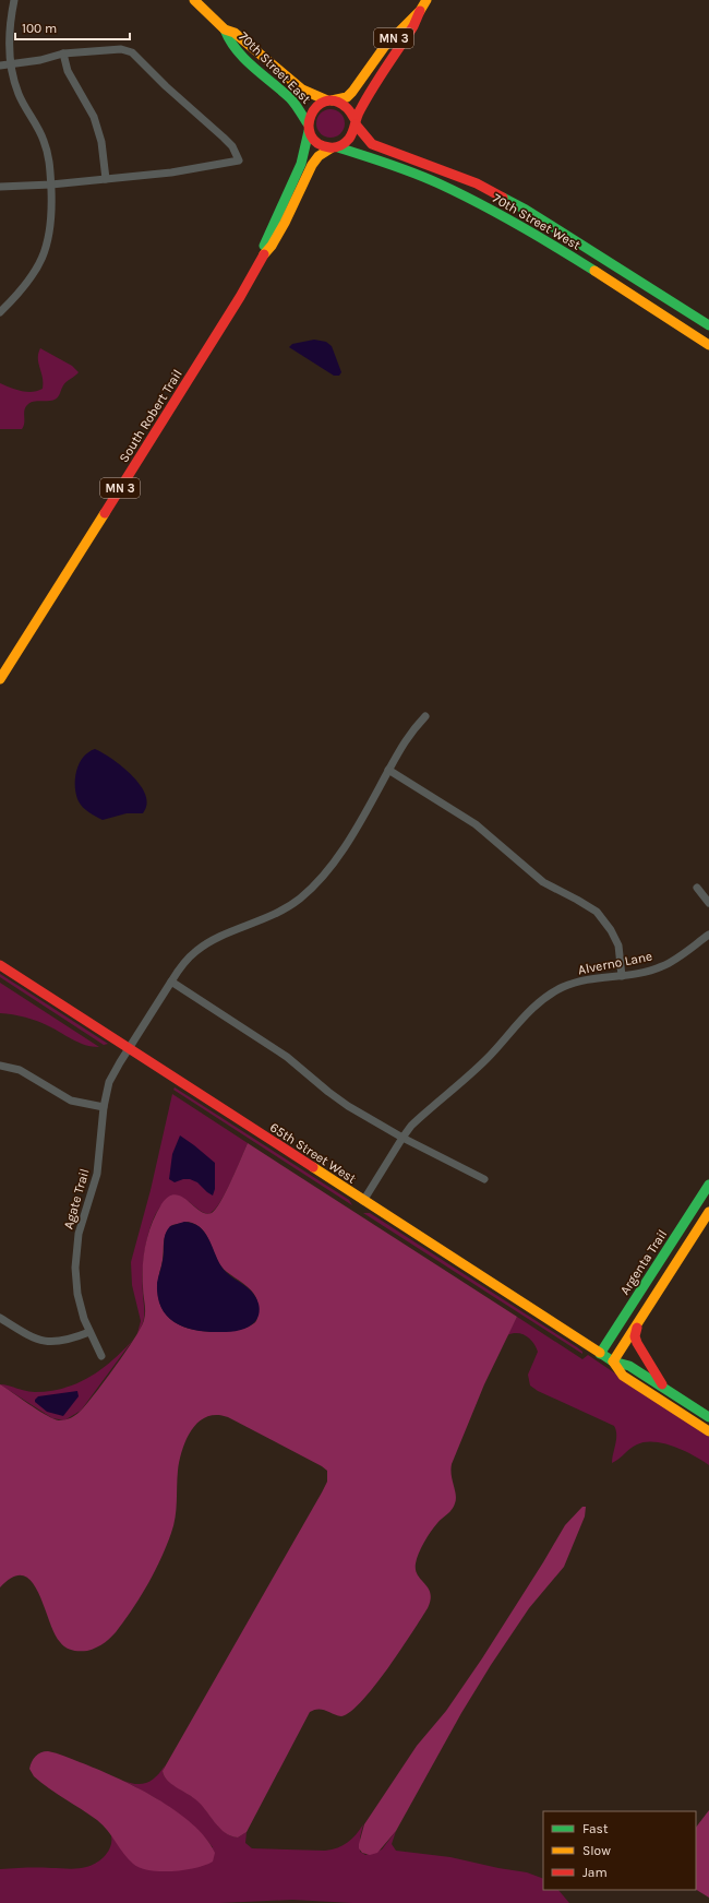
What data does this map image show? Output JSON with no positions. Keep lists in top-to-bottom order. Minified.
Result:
{"streets":{"main road":["MN 3","70th Street East","70th Street West","South Robert Trail","65th Street West","Argenta Trail"],"street":["Alverno Lane","Agate Trail"]},"crossings":[["MN 3","70th Street East"],["MN 3","70th Street West"],["MN 3","South Robert Trail"],["70th Street East","70th Street West"],["70th Street East","South Robert Trail"],["70th Street West","South Robert Trail"],["Alverno Lane","65th Street West"],["65th Street West","Agate Trail"],["65th Street West","Argenta Trail"]],"legend":["Fast","Slow","Jam"],"scale_bar":"100 m"}
